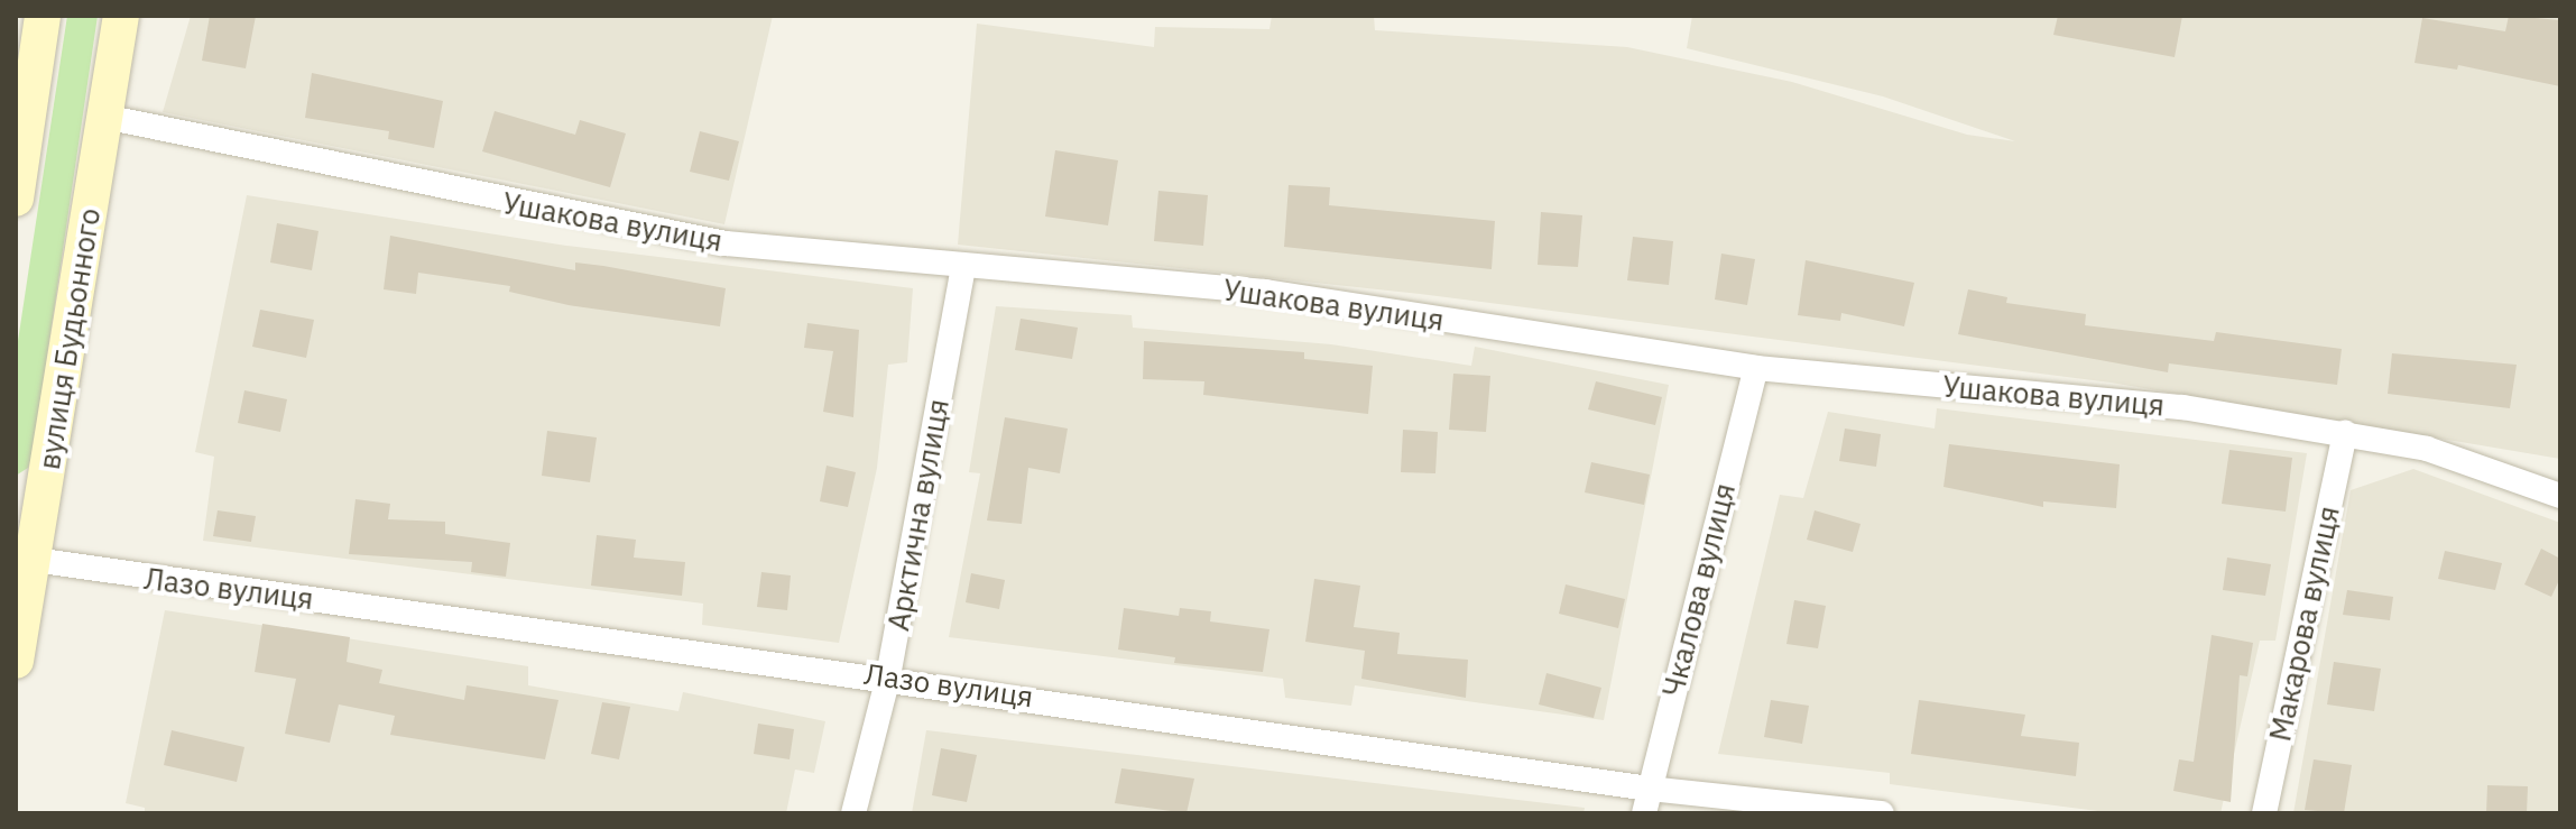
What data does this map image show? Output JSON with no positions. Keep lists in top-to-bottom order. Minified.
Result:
{"streets":{"main road":["вулиця Будьонного"],"street":["Ушакова вулиця","Арктична вулиця","Лазо вулиця","Чкалова вулиця","Макарова вулиця"]},"crossings":[["Ушакова вулиця","вулиця Будьонного"],["Ушакова вулиця","Арктична вулиця"],["Ушакова вулиця","Чкалова вулиця"],["Ушакова вулиця","Макарова вулиця"],["вулиця Будьонного","Лазо вулиця"],["Арктична вулиця","Лазо вулиця"],["Лазо вулиця","Чкалова вулиця"]]}
